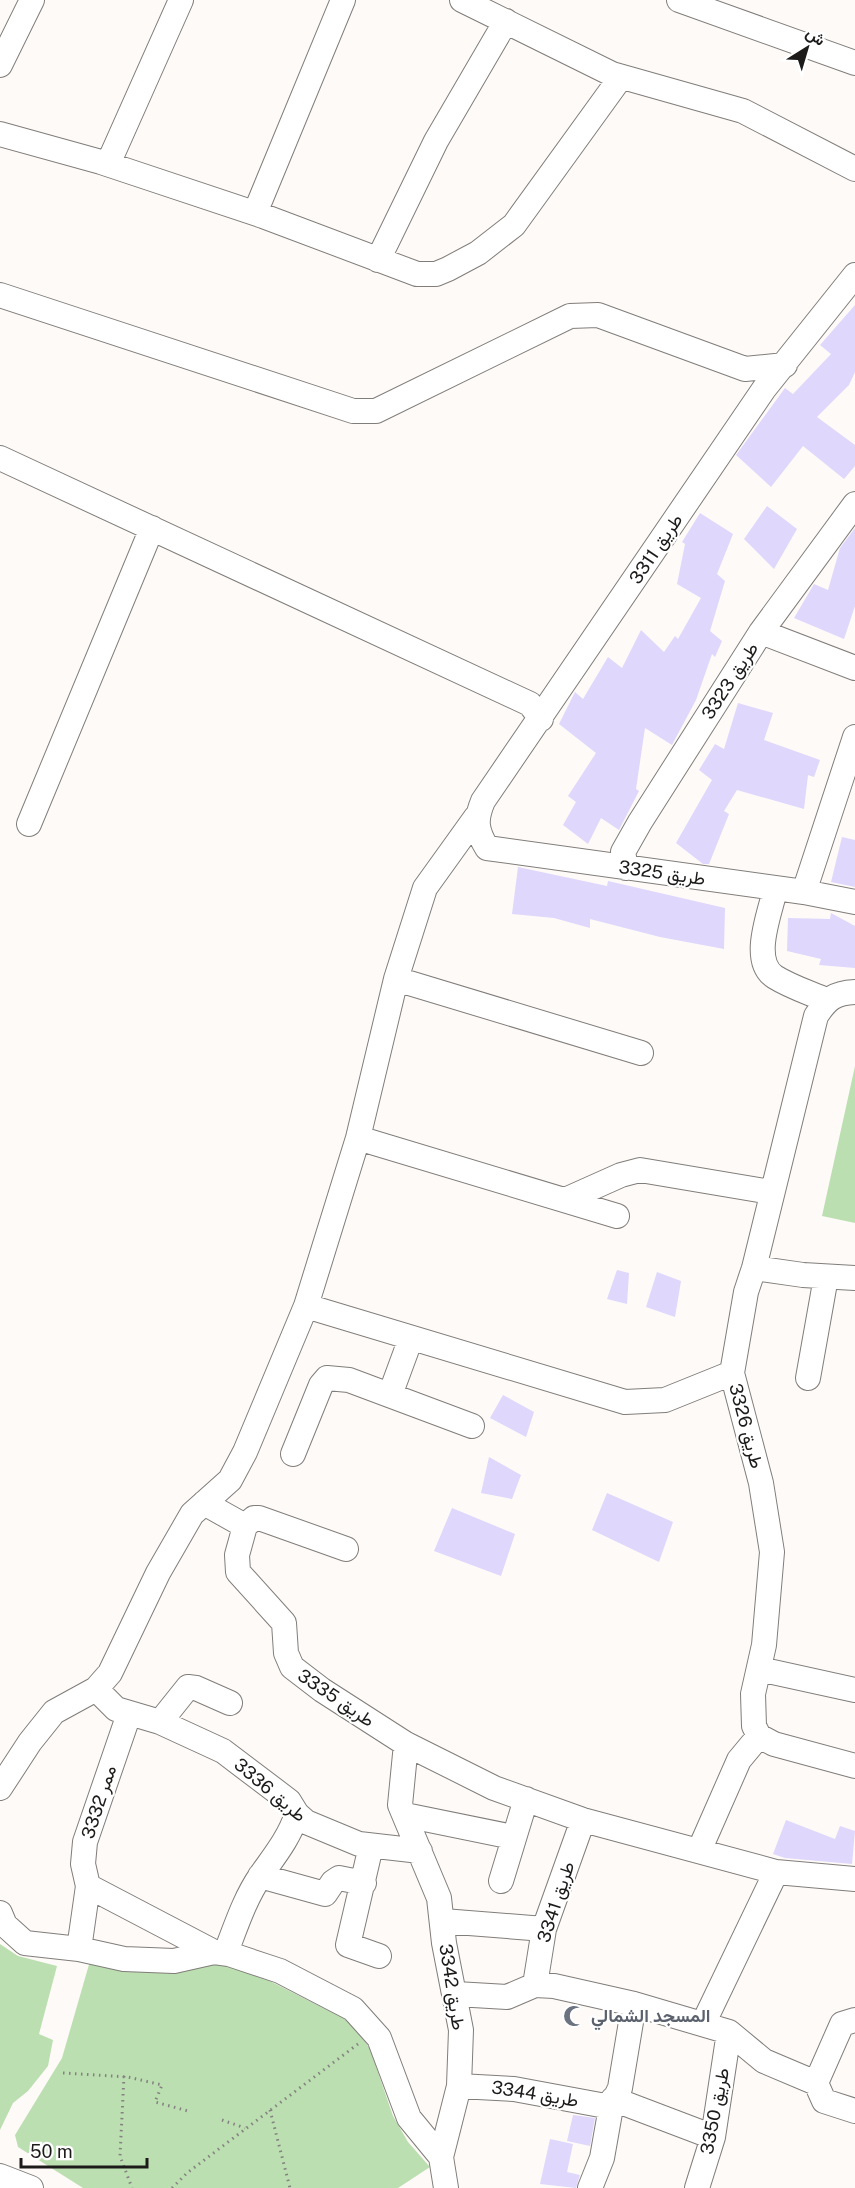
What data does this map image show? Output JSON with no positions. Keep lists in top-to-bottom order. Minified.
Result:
{"streets":{"street":["طريق 3311","طريق 3323","طريق 3325","طريق 3326","طريق 3335","طريق 3336","ممر 3332","طريق 3341","طريق 3342","طريق 3344","طريق 3350"]},"crossings":[["طريق 3311","طريق 3325"],["طريق 3311","طريق 3336"],["طريق 3323","طريق 3325"],["طريق 3335","طريق 3341"],["طريق 3335","طريق 3342"],["طريق 3336","ممر 3332"],["طريق 3336","طريق 3342"],["طريق 3341","طريق 3342"],["طريق 3342","طريق 3344"],["طريق 3344","طريق 3350"]],"places":{"mosque":["المسجد الشمالي"]},"scale_bar":"50 m","north":"top right"}
